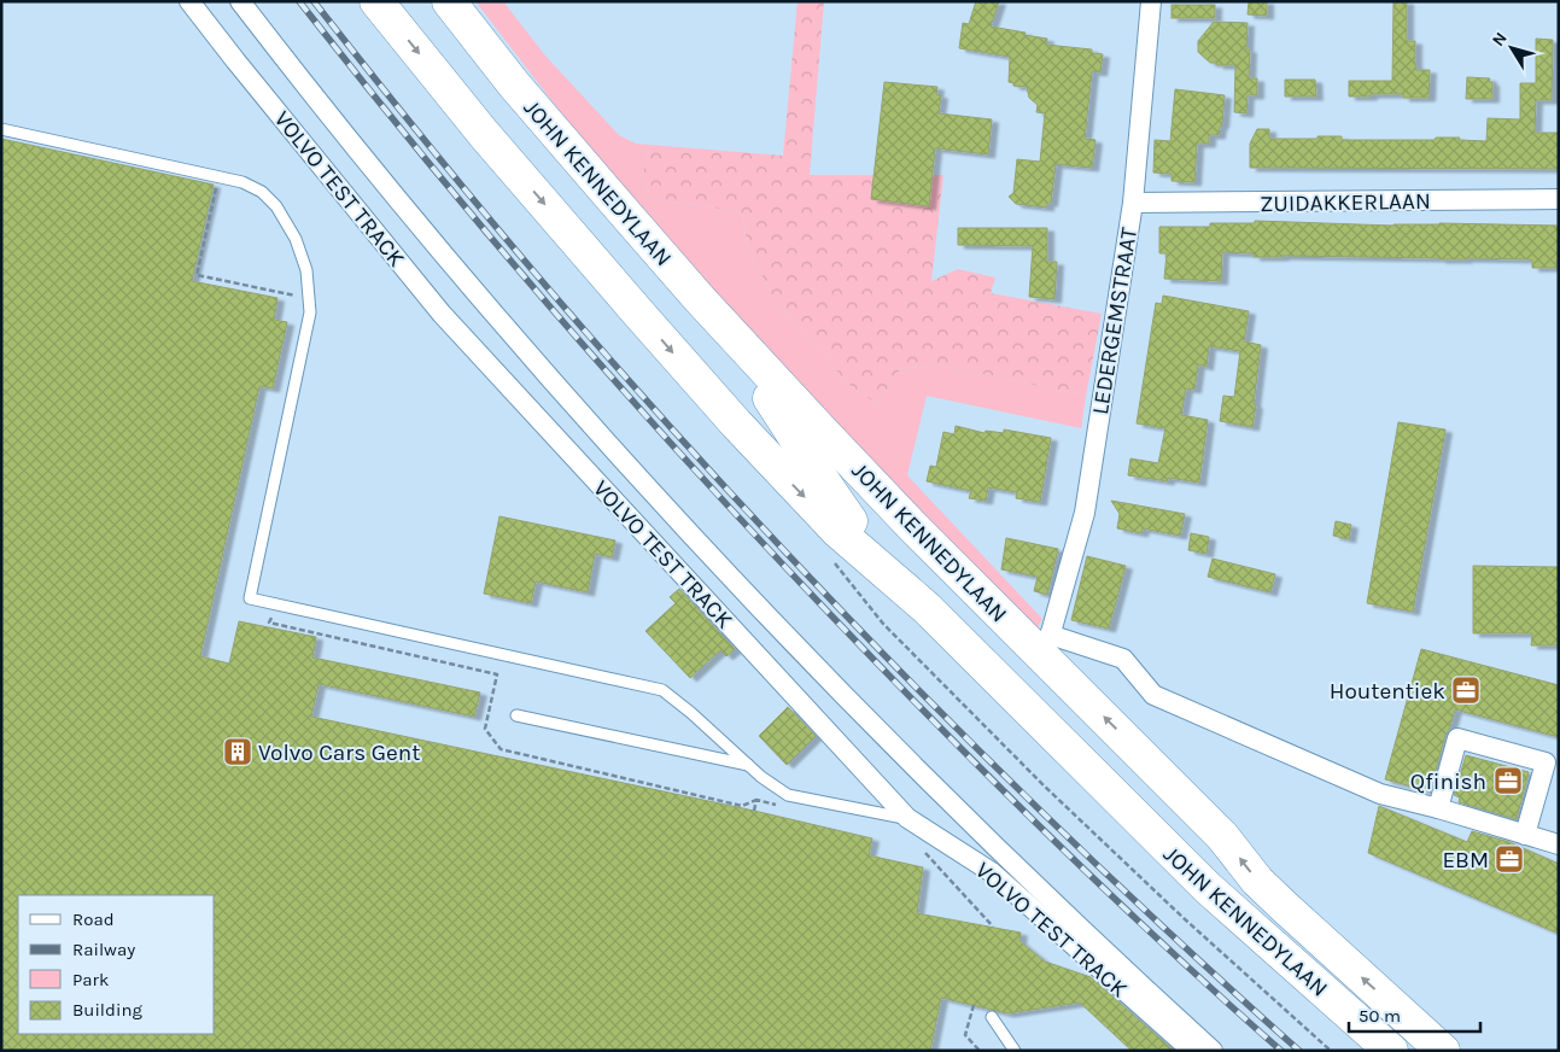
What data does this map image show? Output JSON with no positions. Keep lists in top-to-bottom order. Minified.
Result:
{"streets":{"highway":["JOHN KENNEDYLAAN"],"street":["VOLVO TEST TRACK","ZUIDAKKERLAAN","LEDERGEMSTRAAT"]},"crossings":[["ZUIDAKKERLAAN","LEDERGEMSTRAAT"]],"places":{"office":["Houtentiek","Qfinish","EBM"],"building":["Volvo Cars Gent"]},"legend":["Road","Railway","Park","Building"],"scale_bar":"50 m","north":"top left"}
